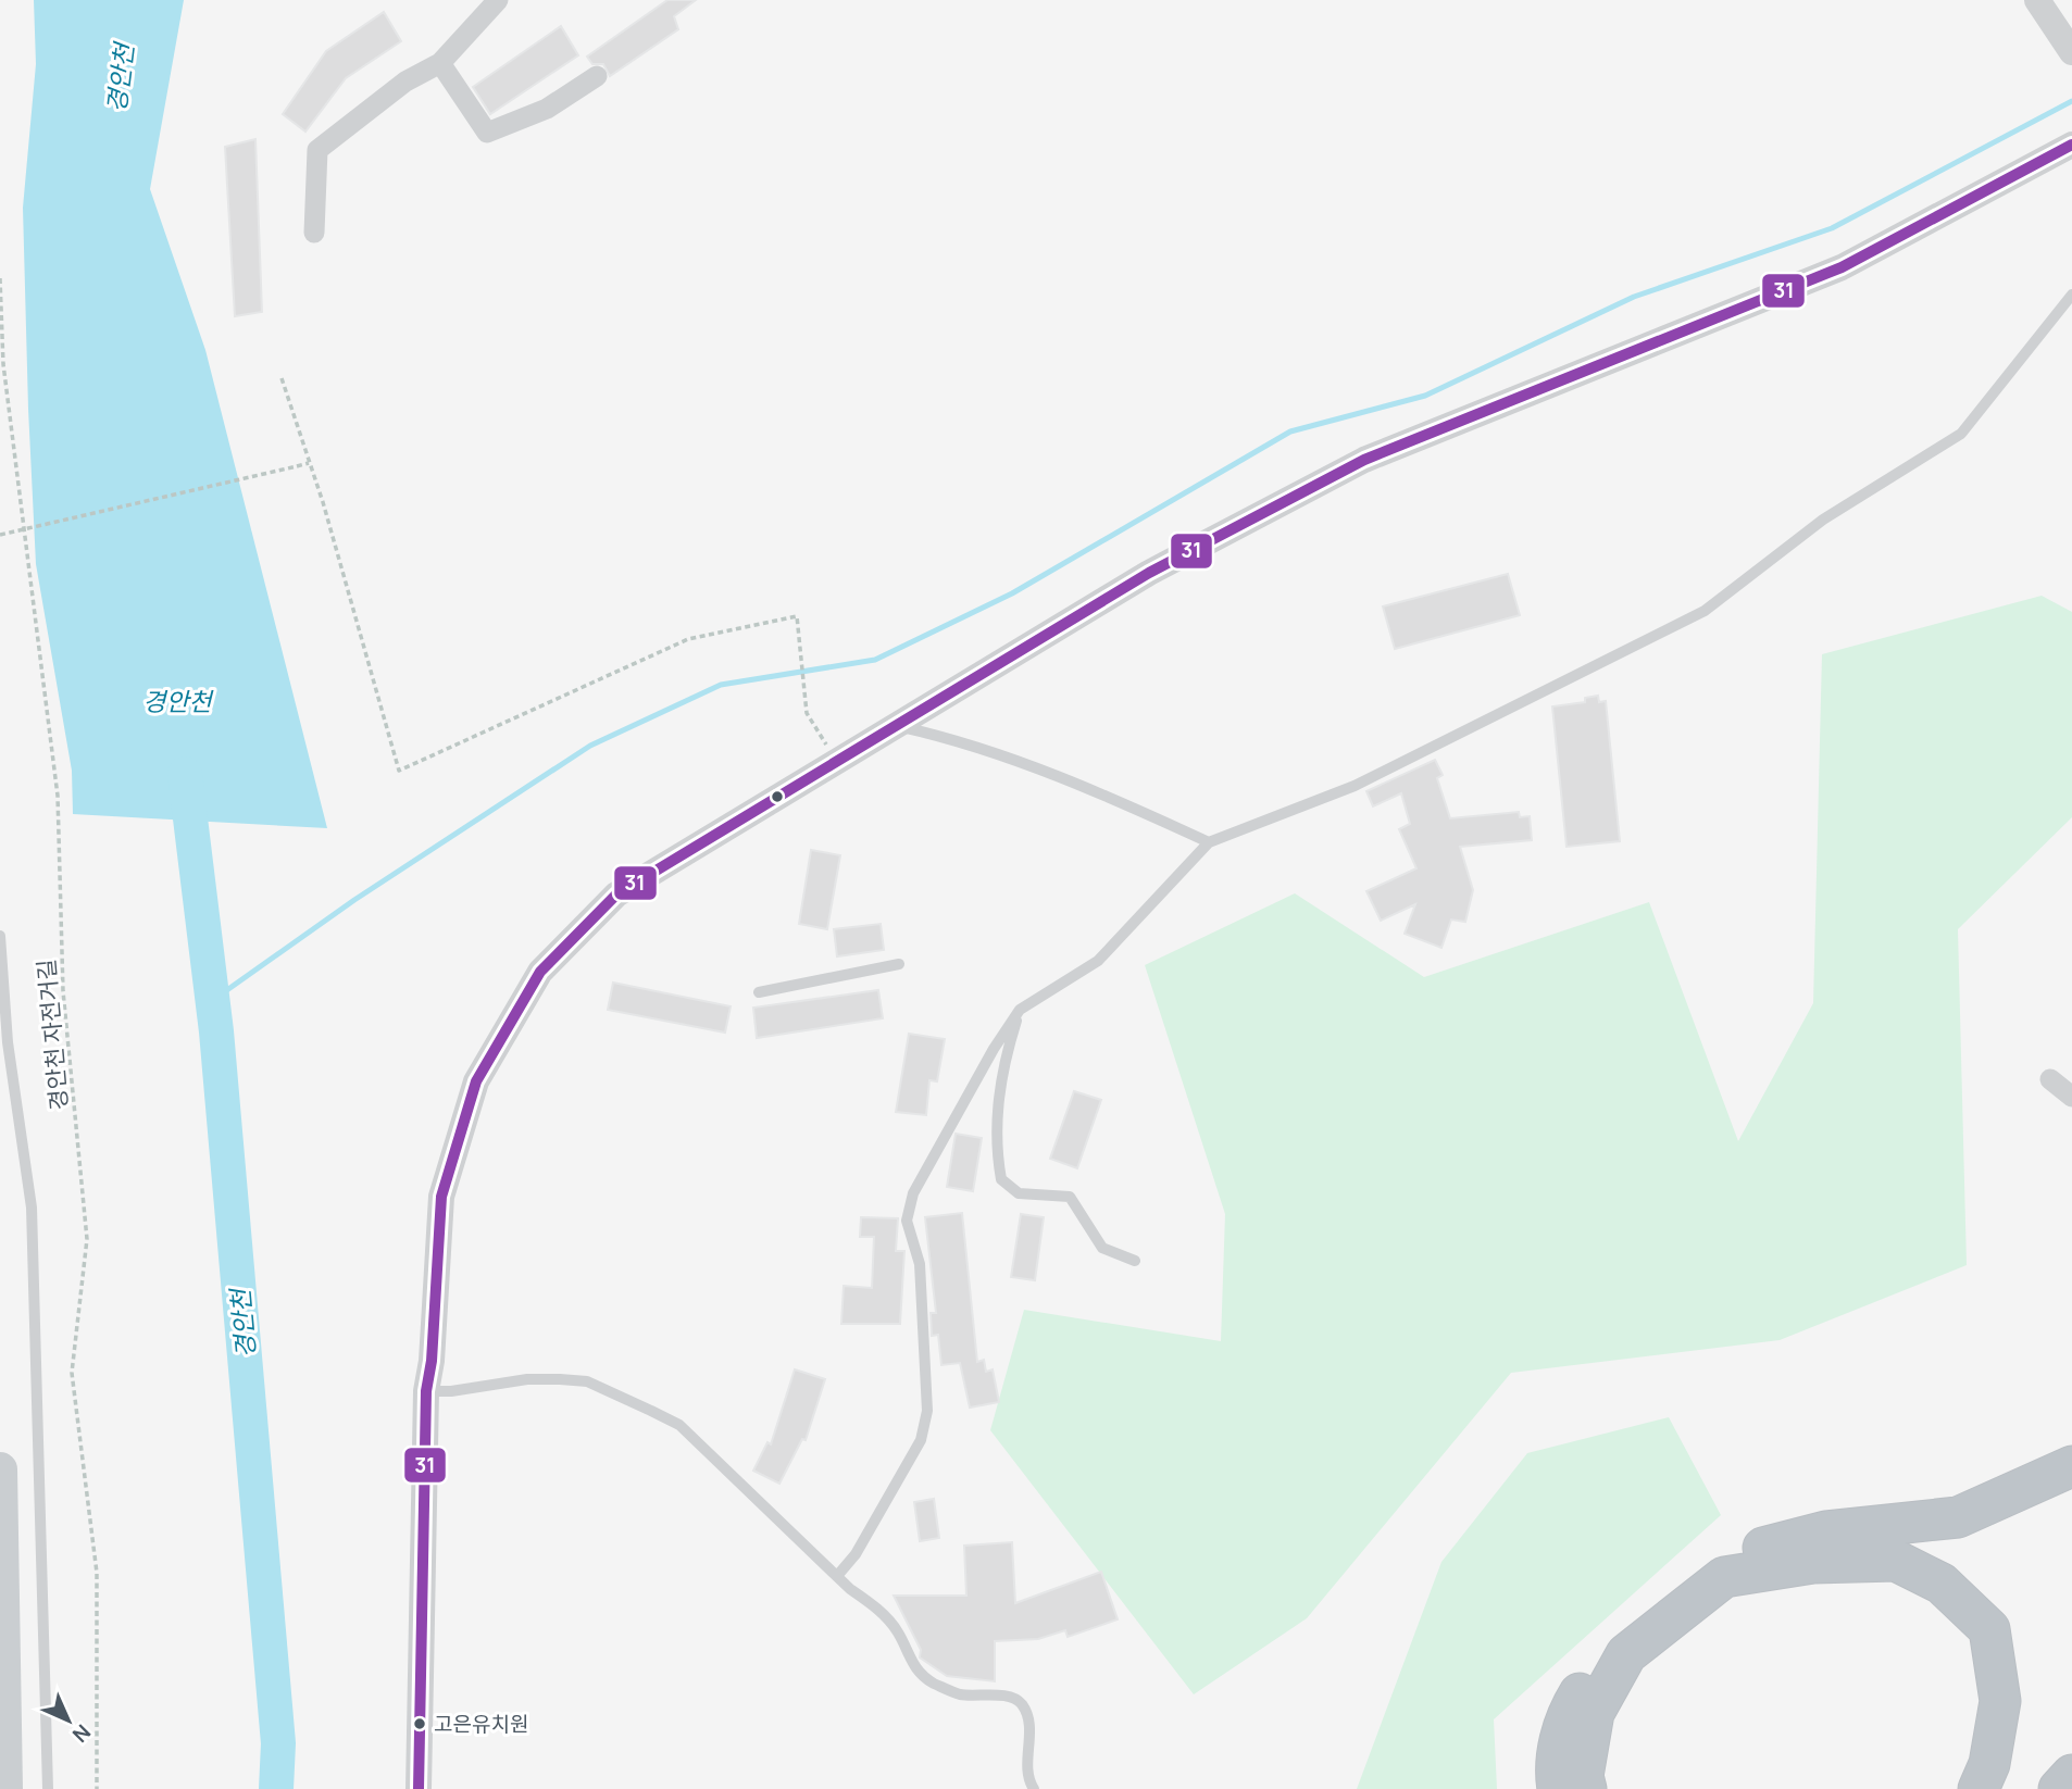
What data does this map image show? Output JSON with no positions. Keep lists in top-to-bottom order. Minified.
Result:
{"streets":{"path":["경안천 자전거길"]},"water":["경안천"],"places":["고은유치원"],"lines":["transit line 31"],"north":"bottom right"}
